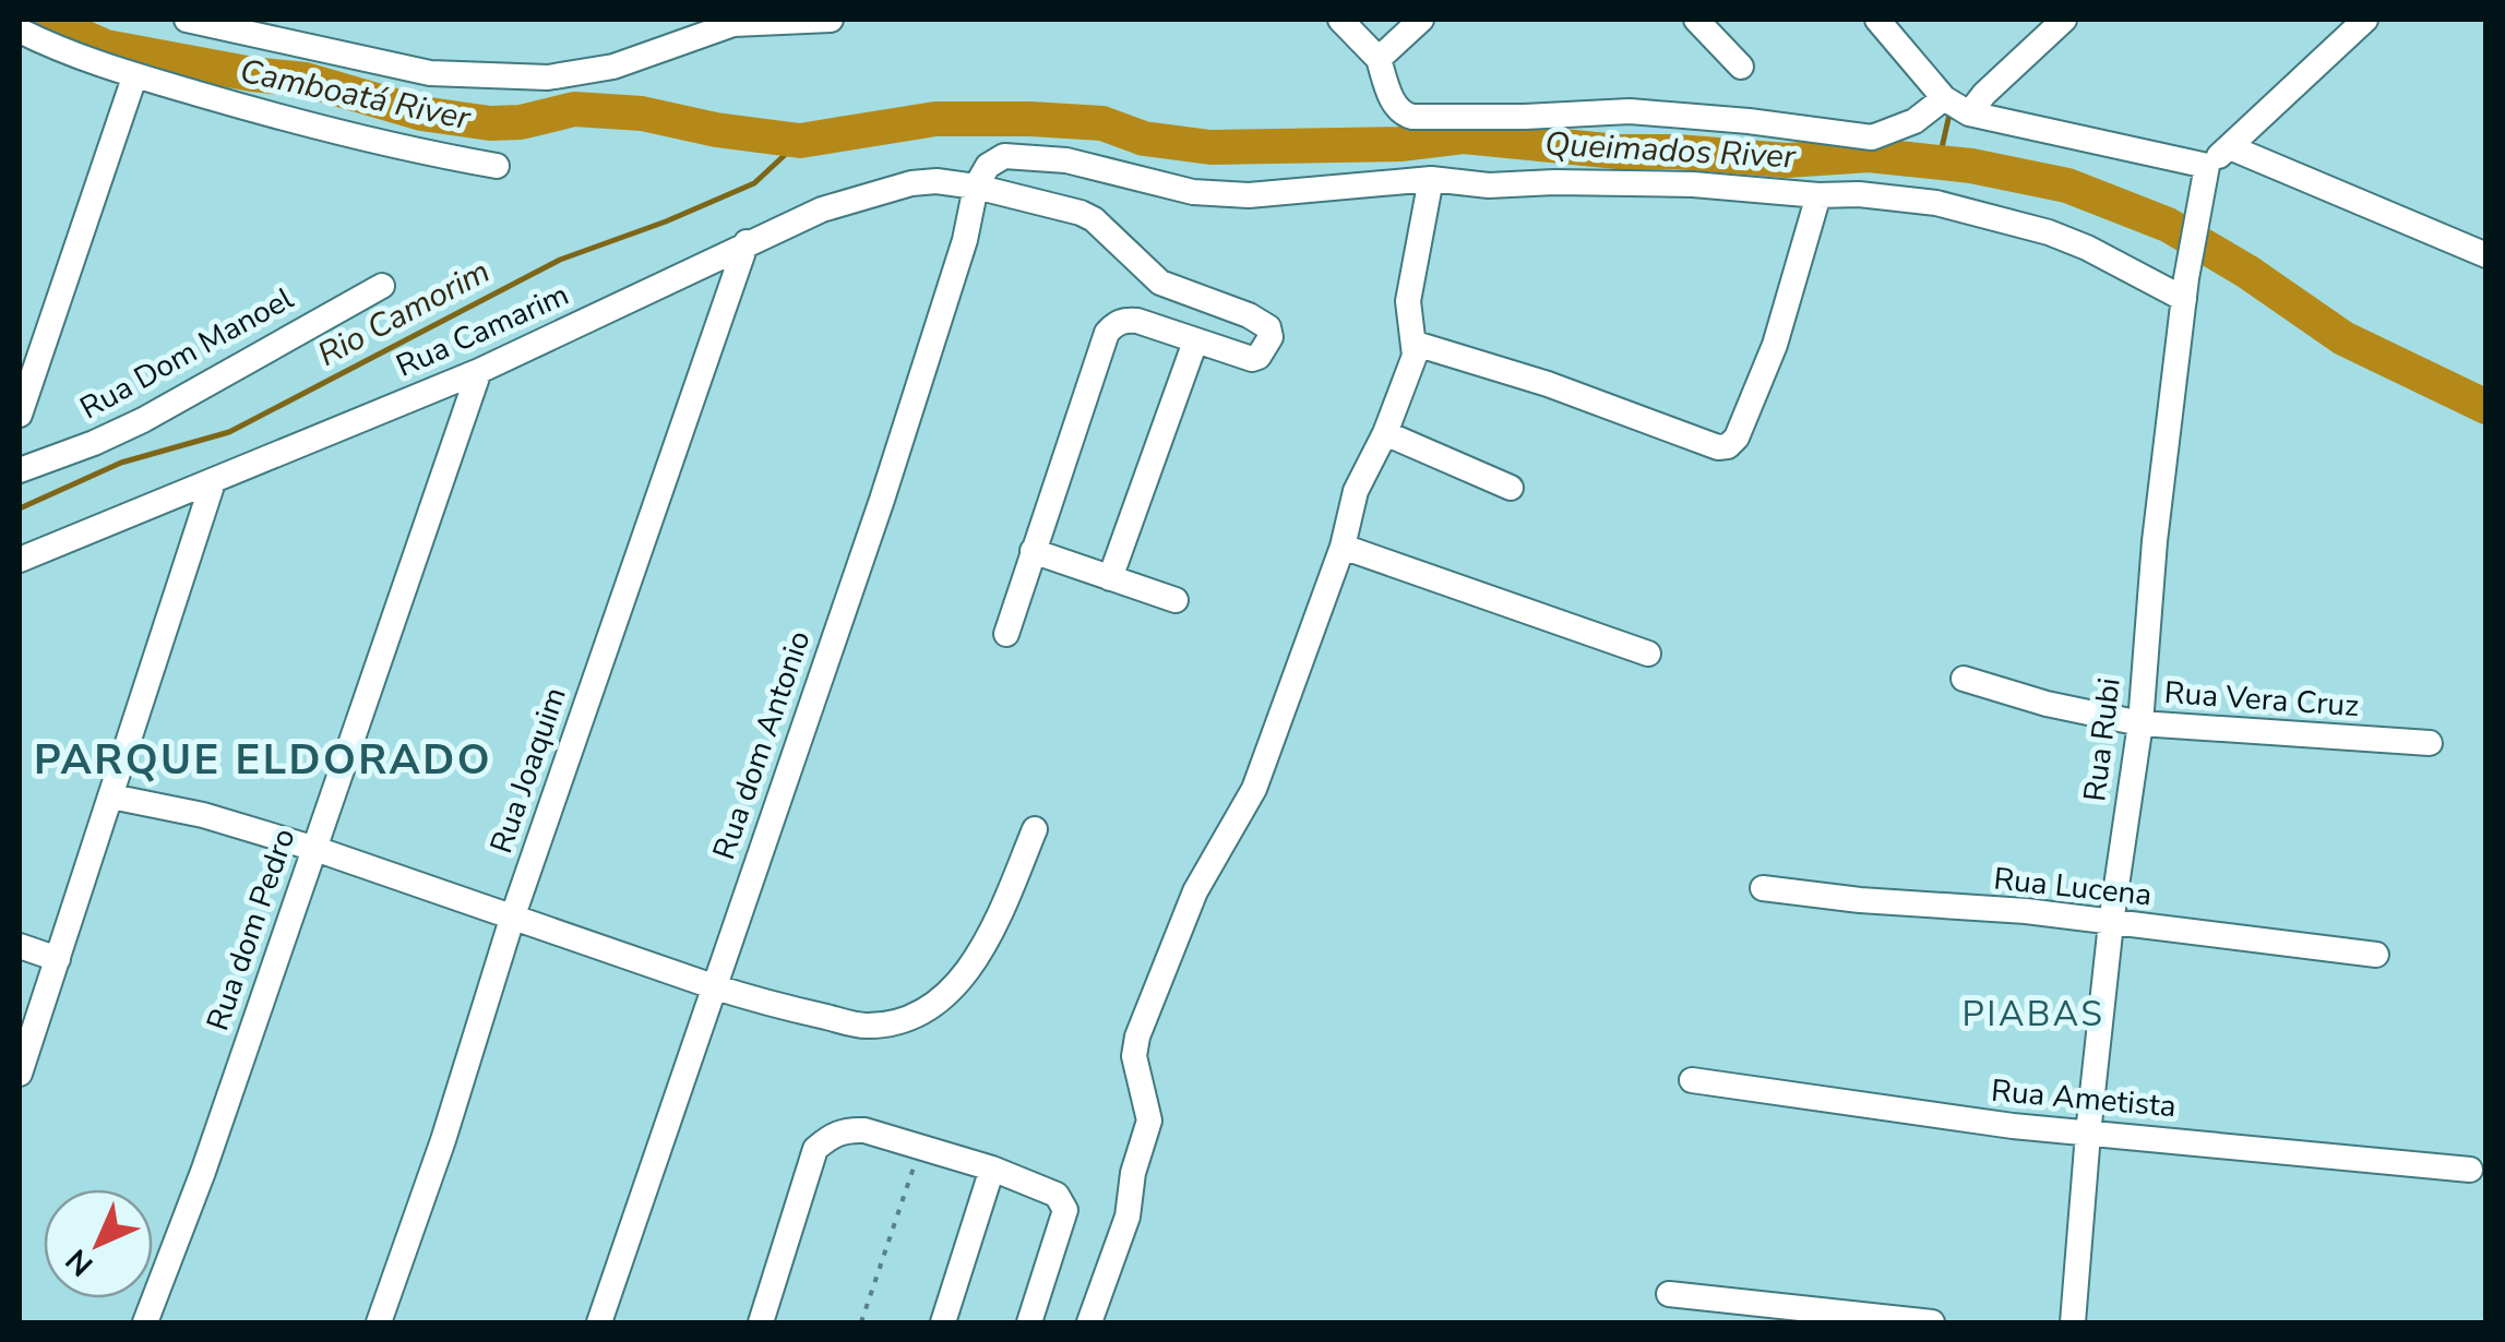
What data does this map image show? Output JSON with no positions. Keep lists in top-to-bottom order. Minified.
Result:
{"streets":{"street":["Rua Camarim","Rua Dom Manoel","Rua Vera Cruz","Rua Rubi","Rua dom Antonio","Rua Joaquim","Rua Lucena","Rua dom Pedro","Rua Ametista"]},"crossings":[["Rua Camarim","Rua dom Antonio"],["Rua Camarim","Rua Joaquim"],["Rua Camarim","Rua dom Pedro"],["Rua Vera Cruz","Rua Rubi"],["Rua Rubi","Rua Lucena"],["Rua Rubi","Rua Ametista"]],"districts":["PARQUE ELDORADO","PIABAS"],"water":["Camboatá River","Queimados River","Rio Camorim"],"north":"bottom left"}
